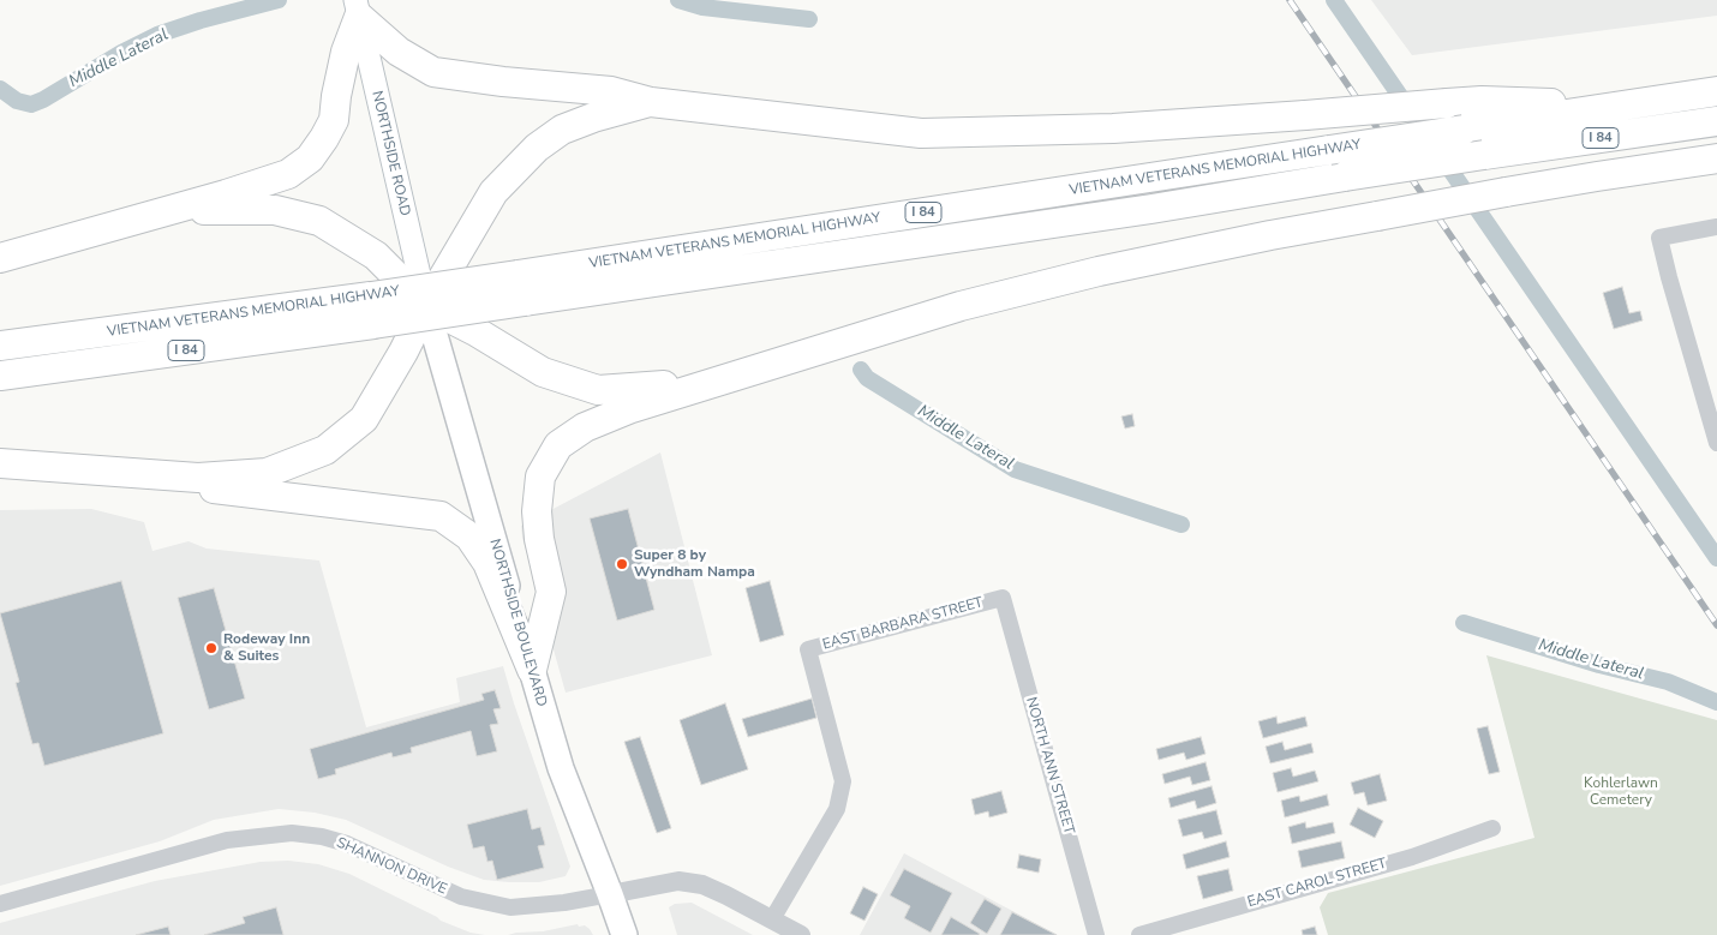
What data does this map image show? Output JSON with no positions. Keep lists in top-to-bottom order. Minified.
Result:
{"streets":{"highway":["I 84","VIETNAM VETERANS MEMORIAL HIGHWAY"],"main road":["NORTHSIDE ROAD","NORTHSIDE BOULEVARD"],"street":["EAST BARBARA STREET","NORTH ANN STREET","SHANNON DRIVE","EAST CAROL STREET"]},"crossings":[["NORTHSIDE ROAD","NORTHSIDE BOULEVARD"],["NORTHSIDE BOULEVARD","SHANNON DRIVE"],["EAST BARBARA STREET","NORTH ANN STREET"]],"water":["Middle Lateral"],"parks":["Kohlerlawn Cemetery"],"places":["Super 8 by Wyndham Nampa","Rodeway Inn & Suites"]}
